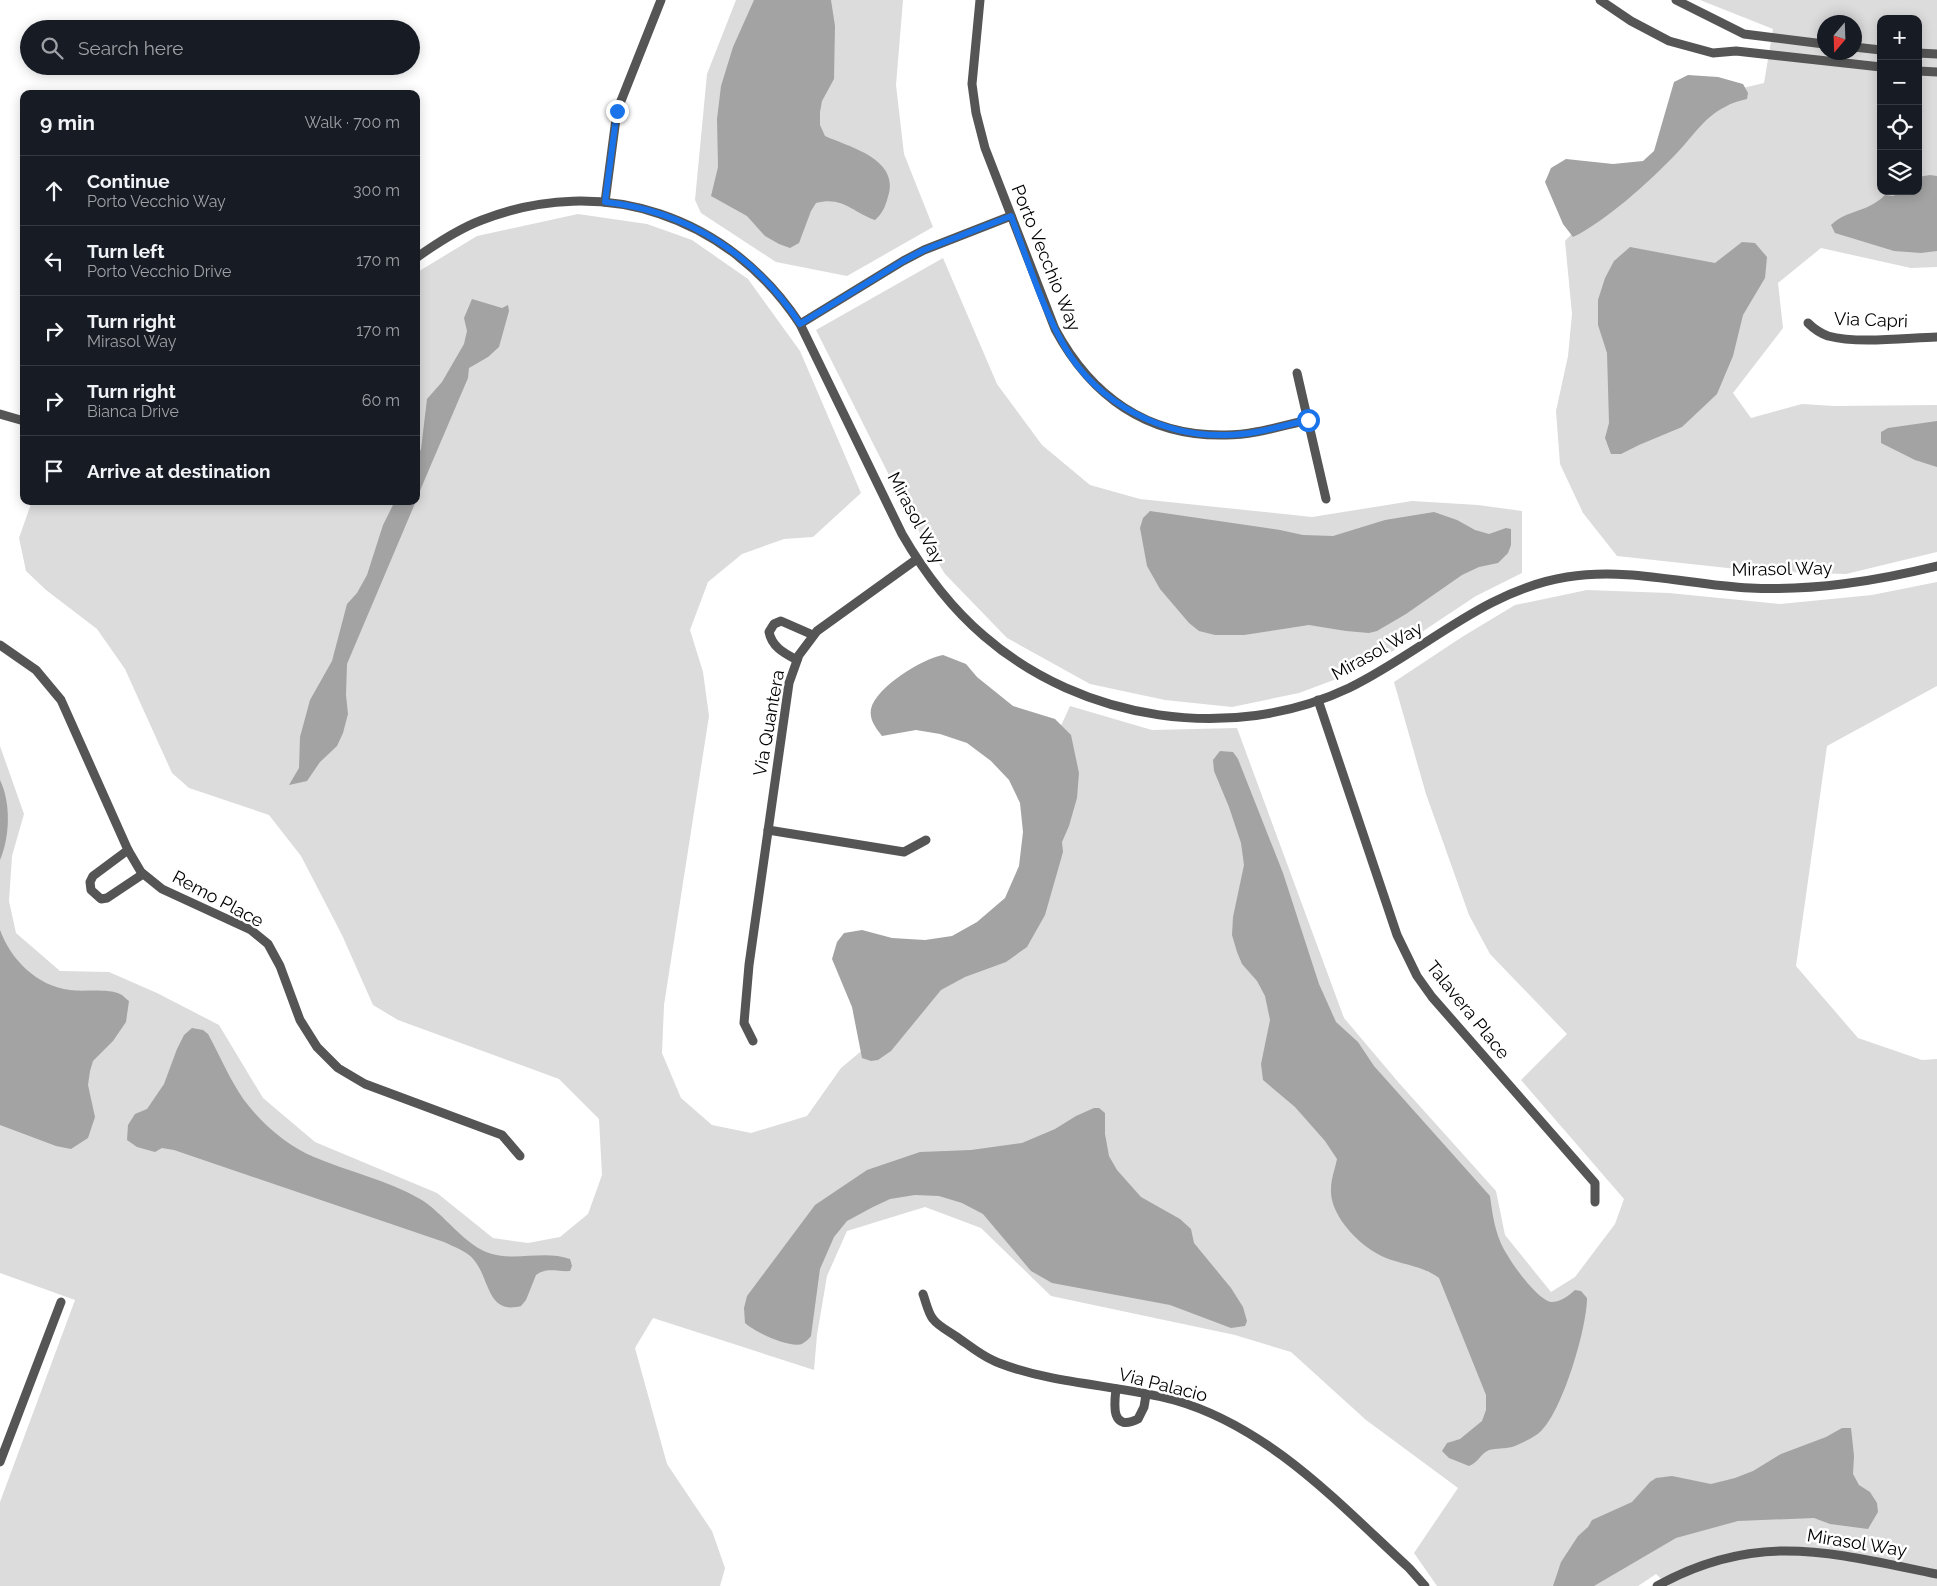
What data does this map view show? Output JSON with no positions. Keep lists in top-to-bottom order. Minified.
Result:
{"streets":{"street":["Porto Vecchio Way","Via Capri","Mirasol Way","Via Quantera","Remo Place","Talavera Place","Via Palacio"]},"crossings":[["Mirasol Way","Via Quantera"],["Mirasol Way","Talavera Place"]],"north":"bottom","page":{"map_buttons":["+","−"],"search":"Search here","heading":["9 min","Walk · 700 m"],"list":[["Continue","Porto Vecchio Way","300 m"],["Turn left","Porto Vecchio Drive","170 m"],["Turn right","Mirasol Way","170 m"],["Turn right","Bianca Drive","60 m"],"Arrive at destination"]}}
